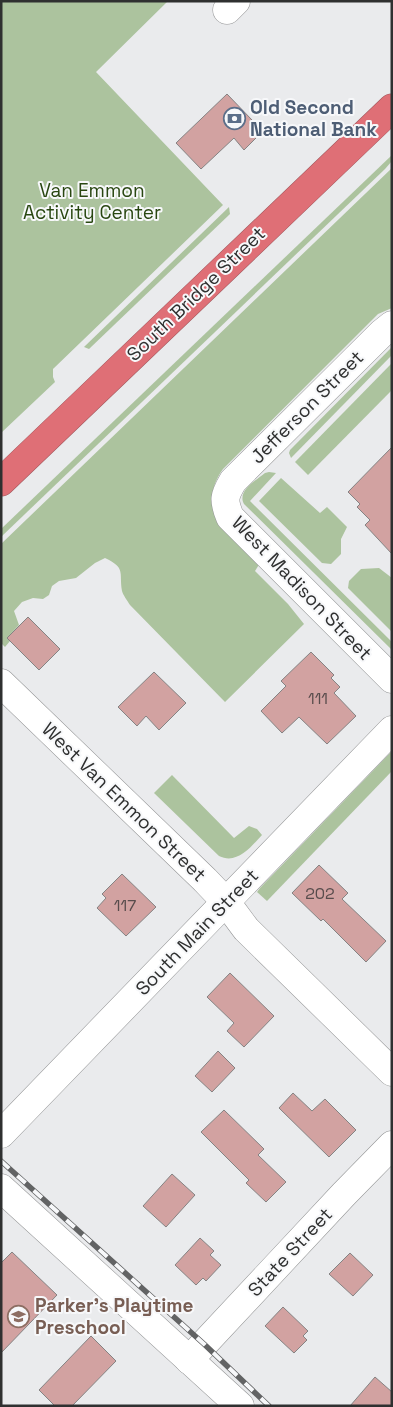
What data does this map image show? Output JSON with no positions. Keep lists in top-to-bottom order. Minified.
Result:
{"streets":{"highway":["South Bridge Street"],"street":["Jefferson Street","West Madison Street","West Van Emmon Street","South Main Street","State Street"]},"crossings":[["Jefferson Street","West Madison Street"],["West Van Emmon Street","South Main Street"]],"parks":["Van Emmon Activity Center"],"places":{"bank":["Old Second National Bank"],"school or university":["Parker's Playtime Preschool"]},"house_numbers":["111","202","117"]}
